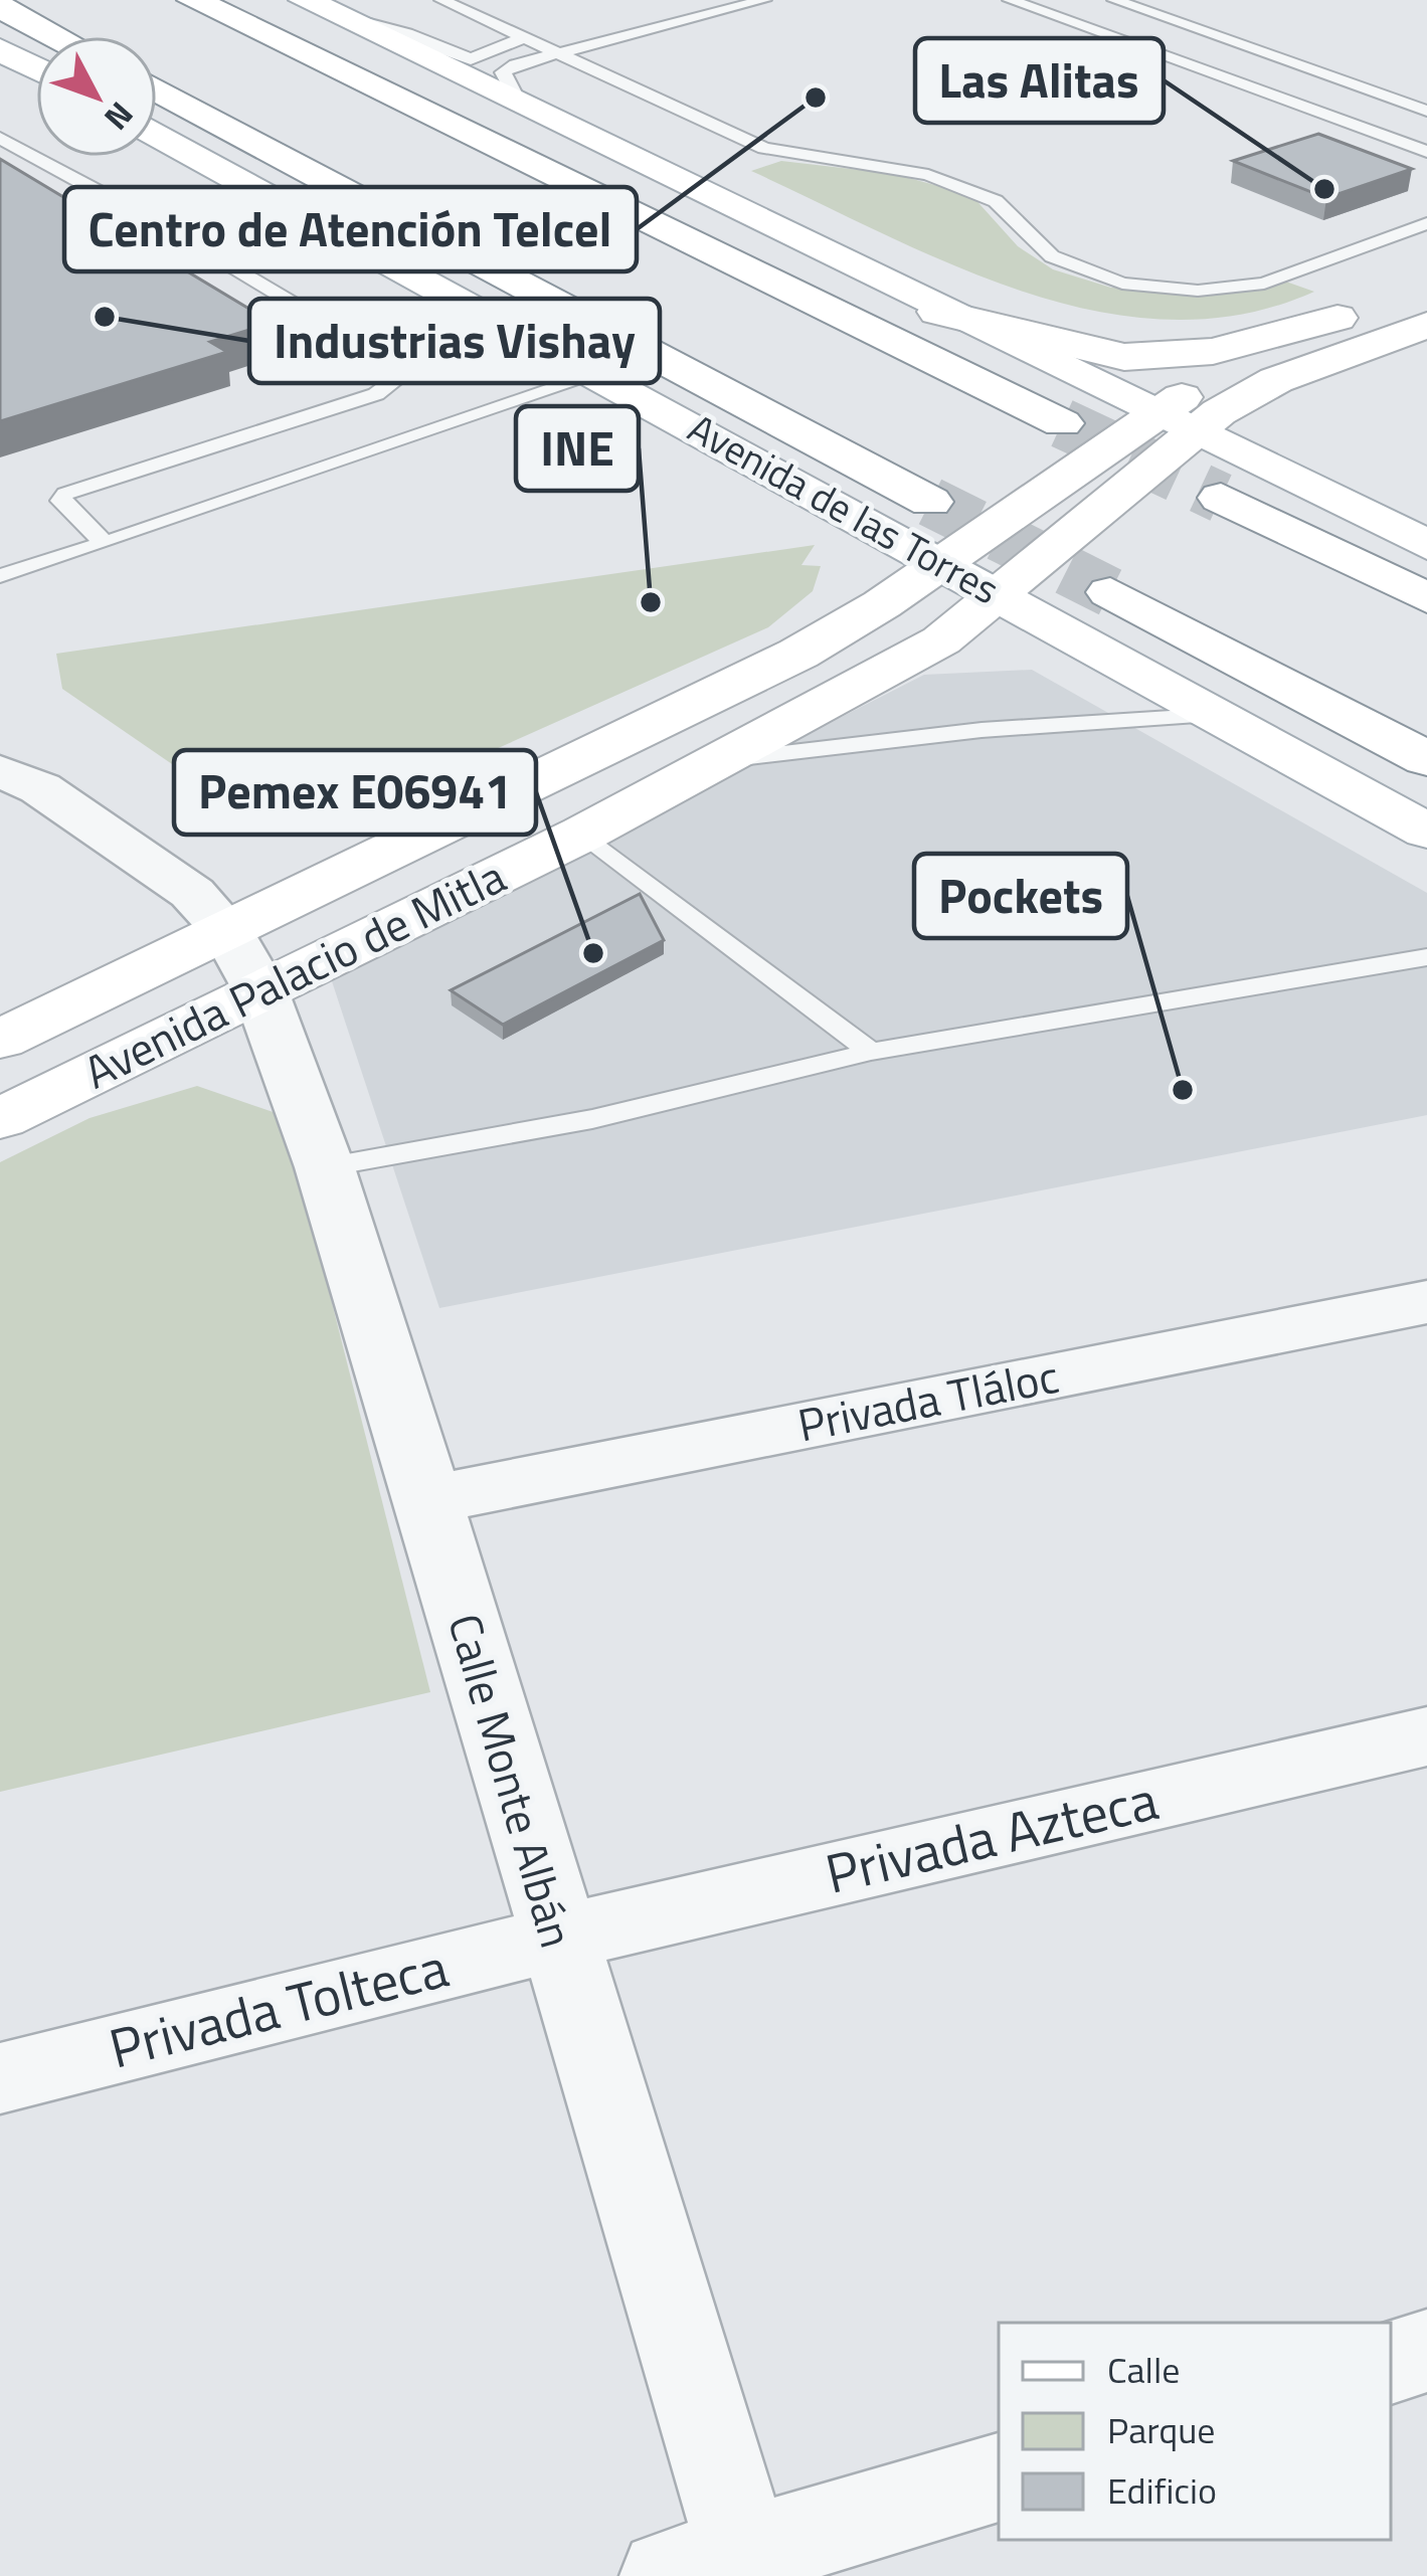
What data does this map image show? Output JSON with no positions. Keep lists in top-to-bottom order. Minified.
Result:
{"streets":{"main road":["Avenida de las Torres","Avenida Palacio de Mitla"],"street":["Privada Tláloc","Calle Monte Albán","Privada Azteca","Privada Tolteca"]},"crossings":[["Avenida de las Torres","Avenida Palacio de Mitla"],["Avenida Palacio de Mitla","Calle Monte Albán"],["Privada Tláloc","Calle Monte Albán"],["Calle Monte Albán","Privada Azteca"],["Calle Monte Albán","Privada Tolteca"],["Privada Azteca","Privada Tolteca"]],"places":["Centro de Atención Telcel","Las Alitas","Industrias Vishay","INE","Pemex E06941","Pockets"],"legend":["Calle","Parque","Edificio"],"north":"bottom right"}
